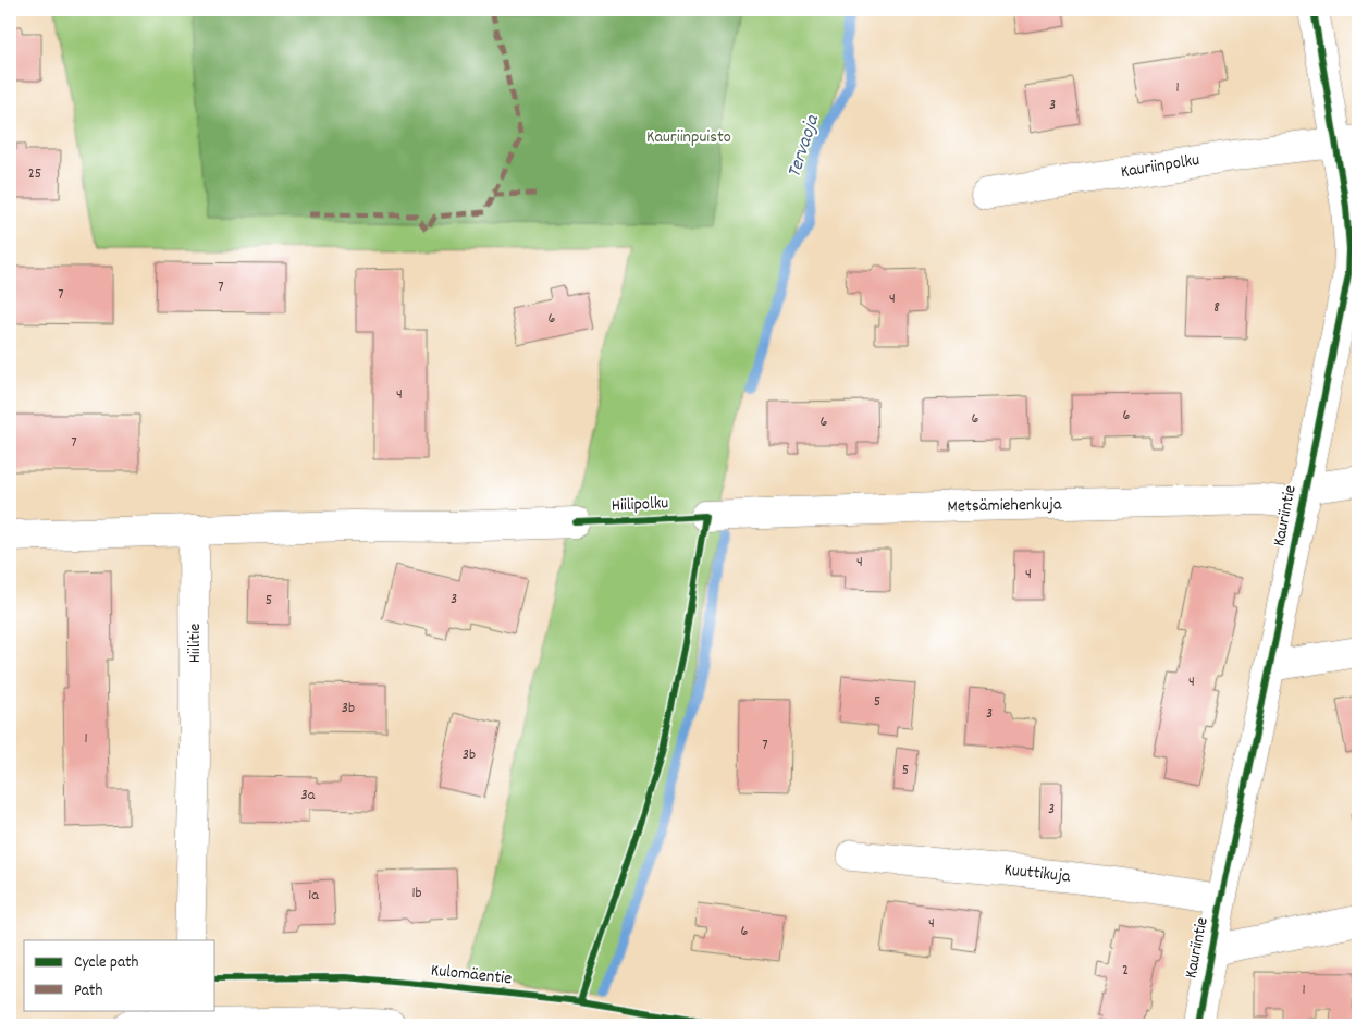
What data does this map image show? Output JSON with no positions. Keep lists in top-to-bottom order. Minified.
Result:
{"streets":{"street":["Kauriinpolku","Metsämiehenkuja","Kauriintie","Hiilitie","Kuuttikuja"],"cycle path":["Hiilipolku","Kulomäentie"]},"crossings":[["Kauriinpolku","Kauriintie"],["Metsämiehenkuja","Kauriintie"],["Kauriintie","Kuuttikuja"]],"water":["Tervaoja"],"parks":["Kauriinpuisto"],"house_numbers":["1","3","25","7","7","4","8","6","4","6","6","6","7","4","4","3","5","4","5","3b","3","1","7","3b","5","3a","3","1b","1a","4","6","2","1"],"legend":["Cycle path","Path"]}
